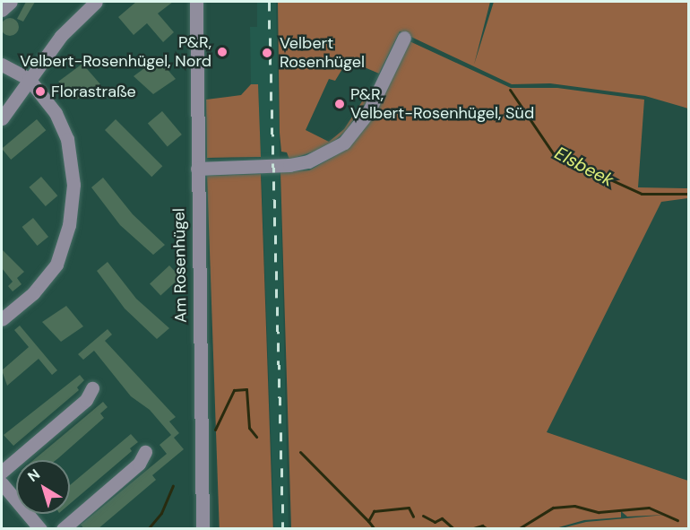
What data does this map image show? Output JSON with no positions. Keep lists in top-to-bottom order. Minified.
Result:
{"streets":{"street":["Am Rosenhügel"]},"water":["Elsbeek"],"places":["P&R, Velbert-Rosenhügel, Nord","Velbert Rosenhügel","Florastraße","P&R, Velbert-Rosenhügel, Süd"],"north":"top left"}
